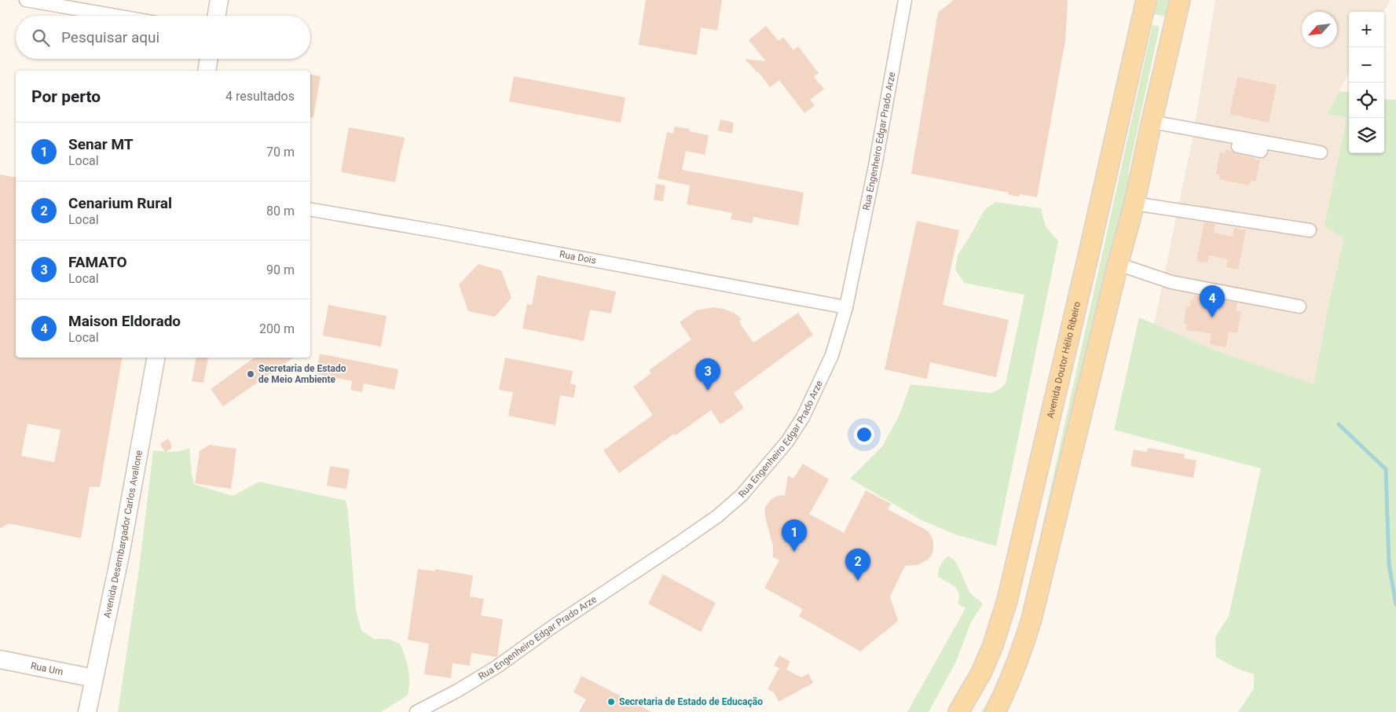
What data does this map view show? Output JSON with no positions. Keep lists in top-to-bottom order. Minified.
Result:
{"streets":{"main road":["Avenida Doutor Hélio Ribeiro"],"street":["Rua Engenheiro Edgar Prado Arze","Rua Dois","Avenida Desembargador Carlos Avallone","Rua Um"]},"crossings":[["Rua Engenheiro Edgar Prado Arze","Rua Dois"],["Avenida Desembargador Carlos Avallone","Rua Um"]],"places":["Secretaria de Estado de Meio Ambiente","Secretaria de Estado de Educação"],"north":"bottom left","page":{"map_buttons":["+","−"],"search":"Pesquisar aqui","heading":["Por perto","4 resultados"],"list":[{"mark":"1","name":"Senar MT","note":"Local","value":"70 m"},{"mark":"2","name":"Cenarium Rural","note":"Local","value":"80 m"},{"mark":"3","name":"FAMATO","note":"Local","value":"90 m"},{"mark":"4","name":"Maison Eldorado","note":"Local","value":"200 m"}],"pins":["4","3","1","2"]}}
